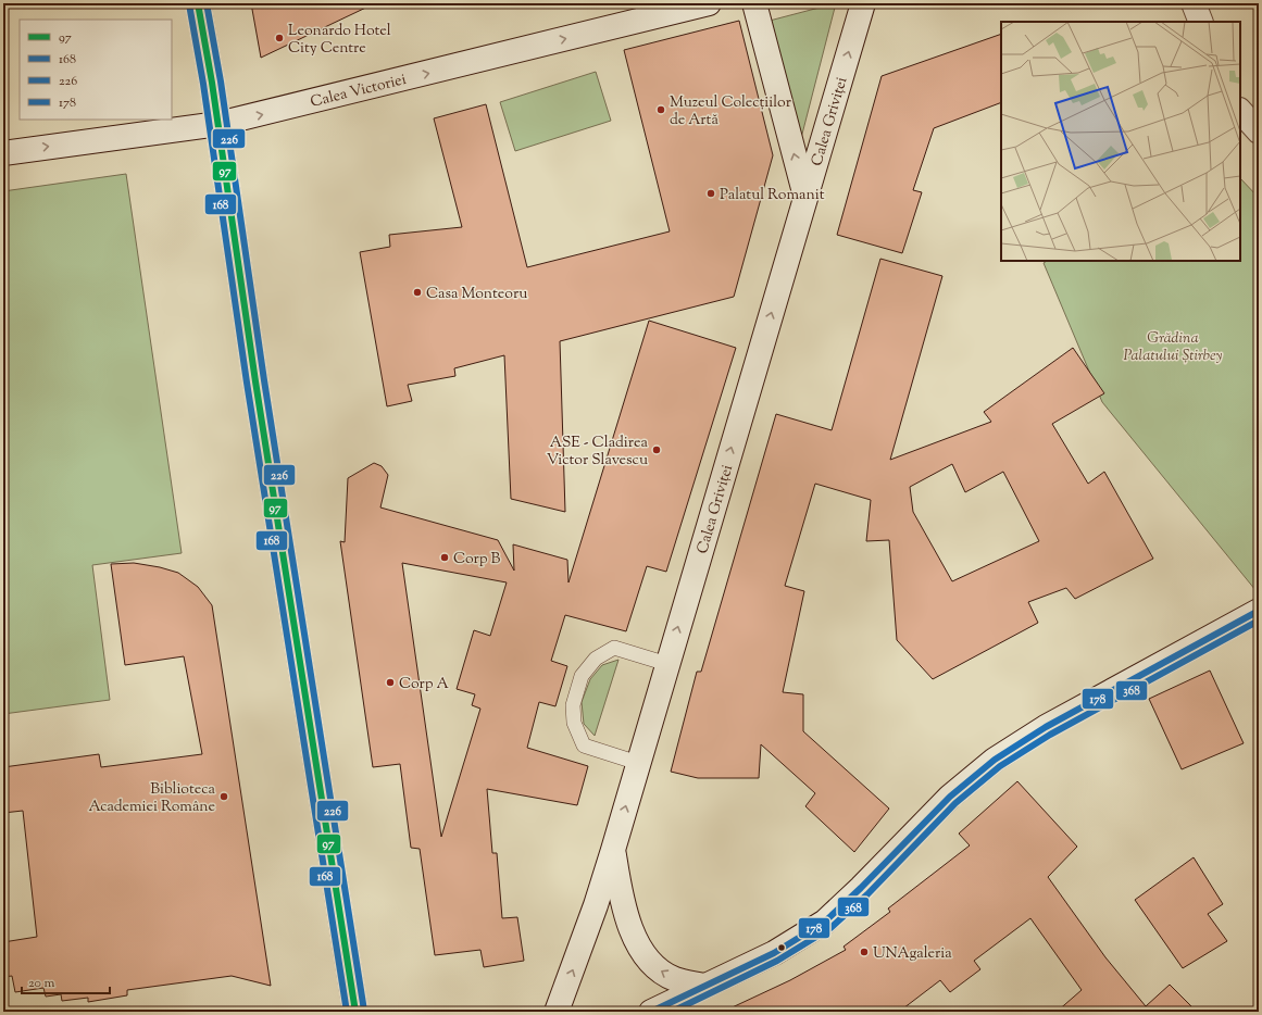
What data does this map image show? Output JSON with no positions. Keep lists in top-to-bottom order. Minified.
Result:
{"streets":{"street":["Calea Victoriei","Calea Griviței"]},"one_way":["Calea Victoriei","Calea Griviței"],"parks":["Grădina Palatului Știrbey"],"places":["Leonardo Hotel City Centre","Muzeul Colecțiilor de Artă","Palatul Romanit","Casa Monteoru","ASE - Cladirea Victor Slavescu","Corp B","Corp A","Biblioteca Academiei Române","UNAgaleria"],"lines":["transit line 97","transit line 226","transit line 168","transit line 178","transit line 368"],"legend":["97","168","226","178"],"scale_bar":"20 m"}
